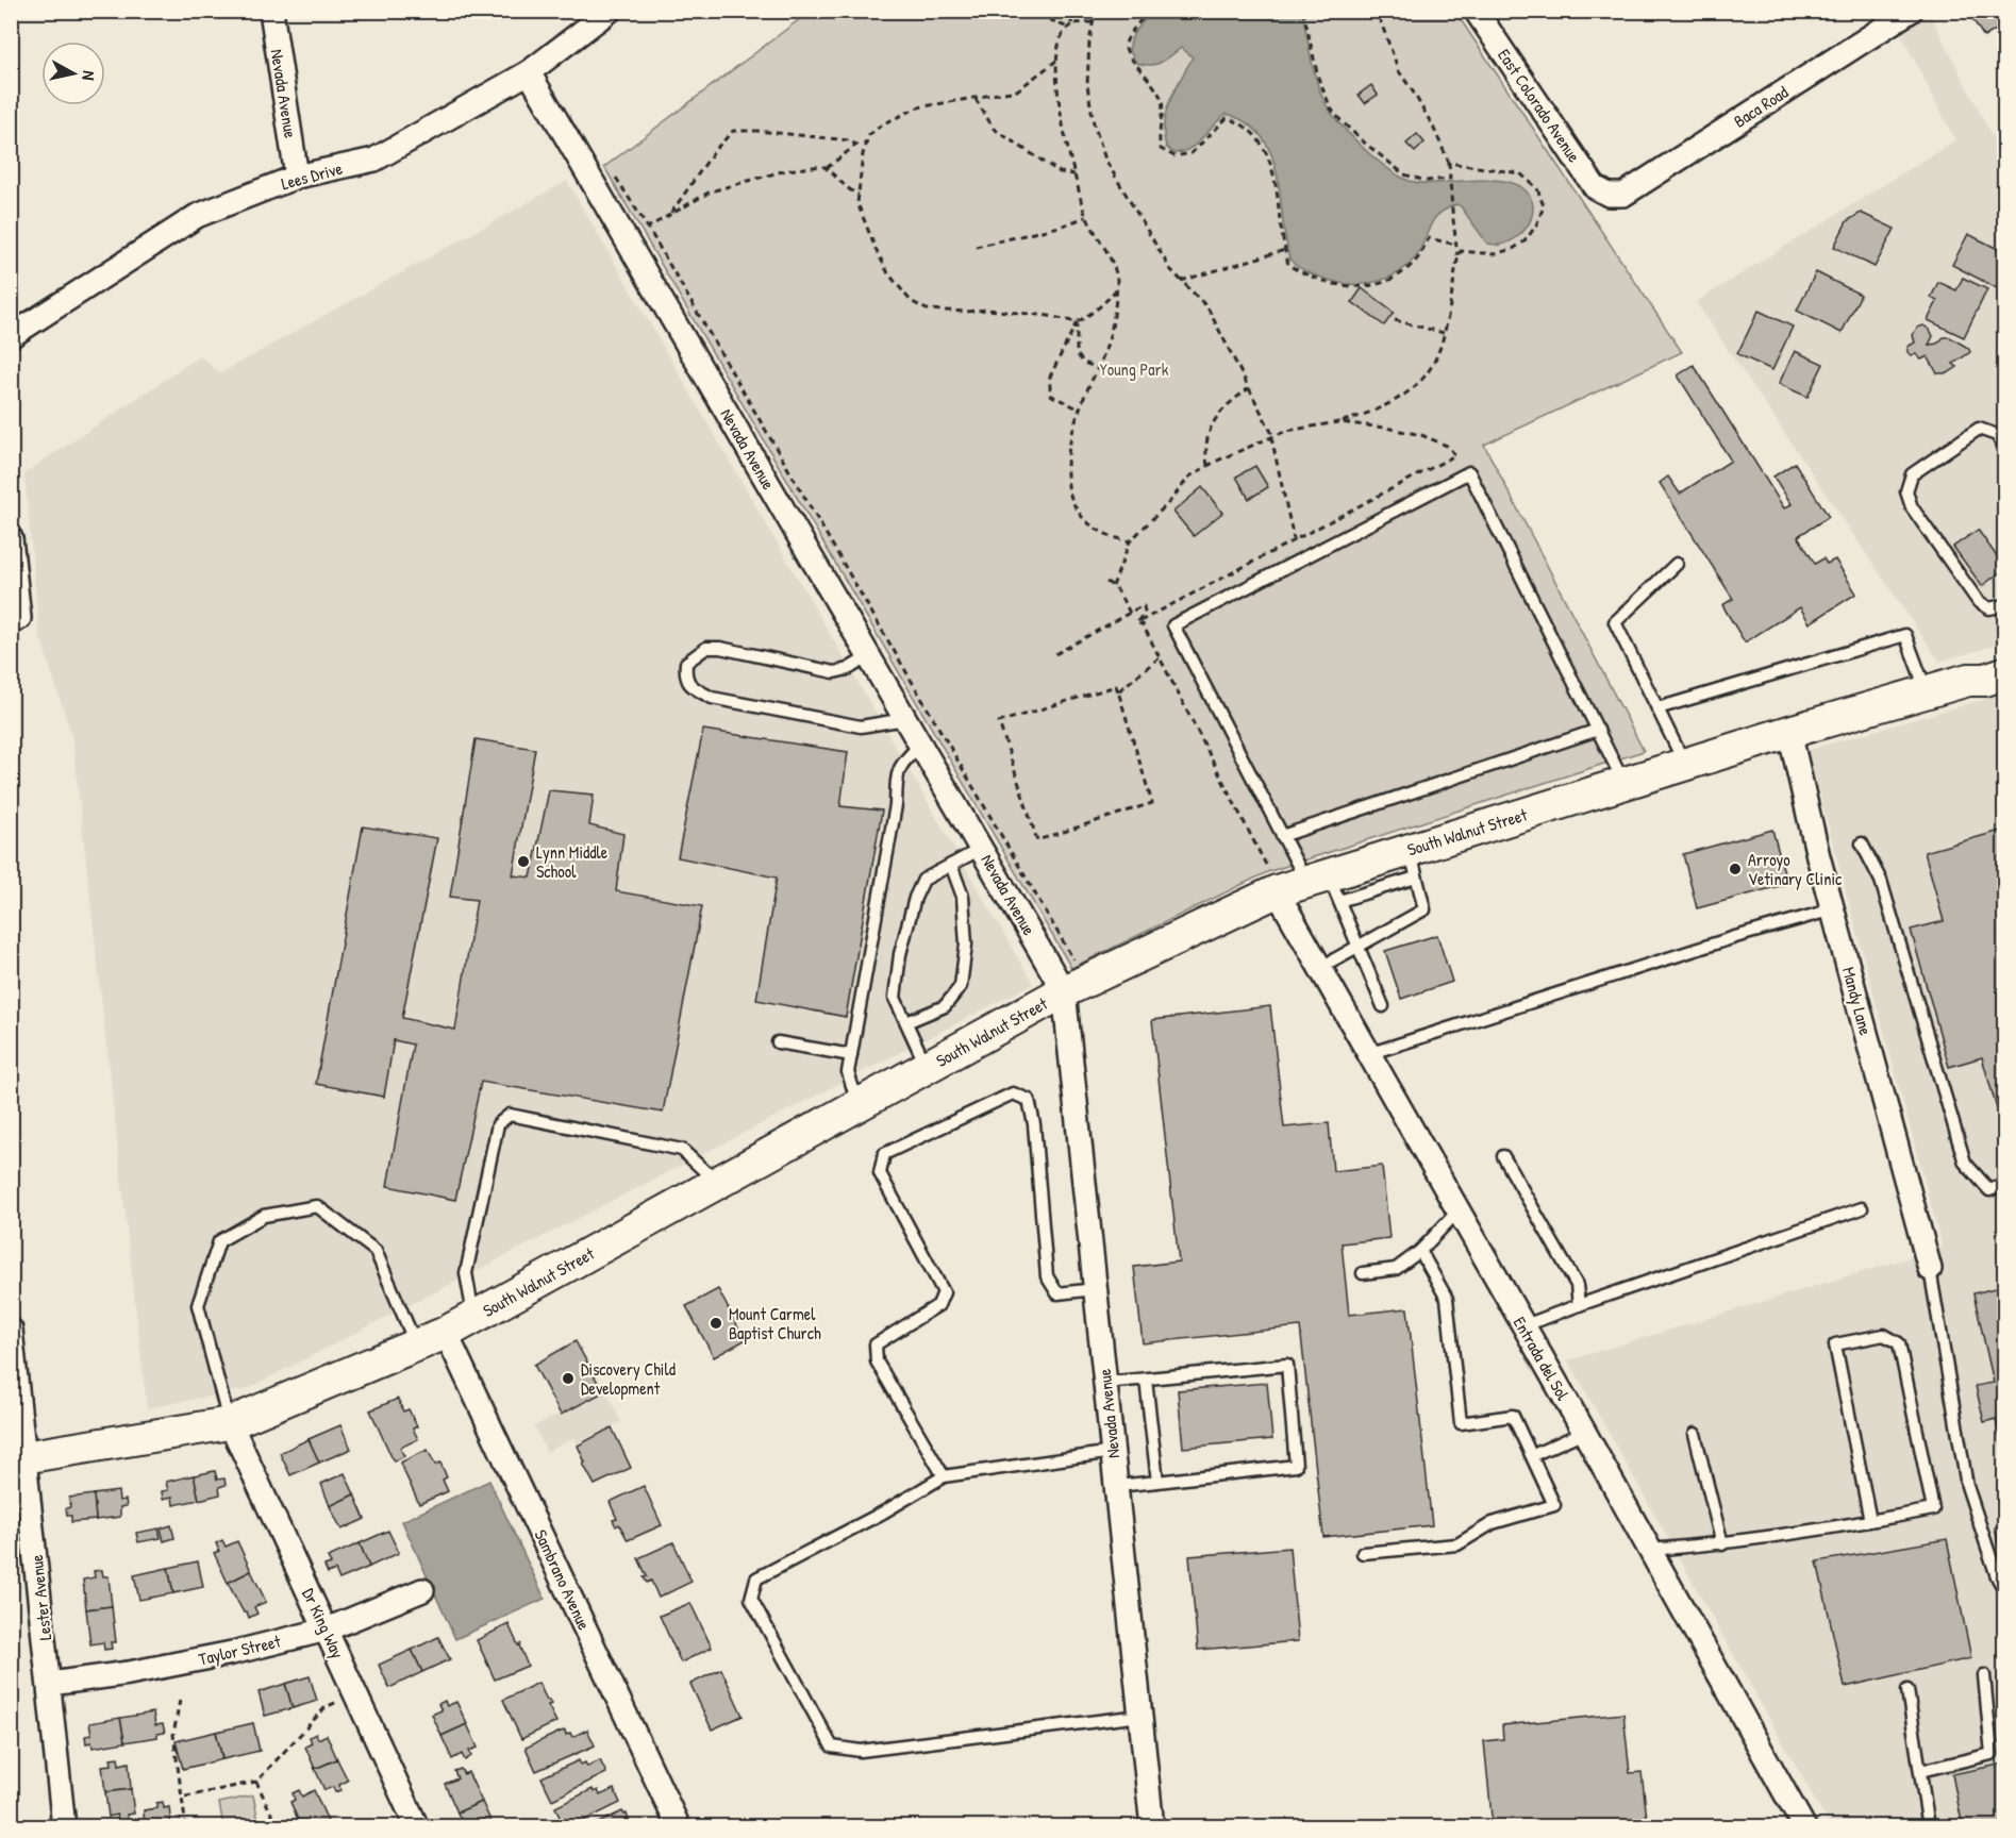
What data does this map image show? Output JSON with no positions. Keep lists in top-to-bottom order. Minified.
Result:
{"streets":{"street":["Nevada Avenue","East Colorado Avenue","Baca Road","Lees Drive","South Walnut Street","Mandy Lane","Entrada del Sol","Sambrano Avenue","Lester Avenue","Dr King Way","Taylor Street"]},"crossings":[["Nevada Avenue","Lees Drive"],["Nevada Avenue","South Walnut Street"],["East Colorado Avenue","Baca Road"],["South Walnut Street","Mandy Lane"],["South Walnut Street","Entrada del Sol"],["South Walnut Street","Sambrano Avenue"],["South Walnut Street","Lester Avenue"],["South Walnut Street","Dr King Way"],["Lester Avenue","Taylor Street"],["Dr King Way","Taylor Street"]],"parks":["Young Park"],"places":["Lynn Middle School","Arroyo Vetinary Clinic","Mount Carmel Baptist Church","Discovery Child Development"],"north":"right"}
